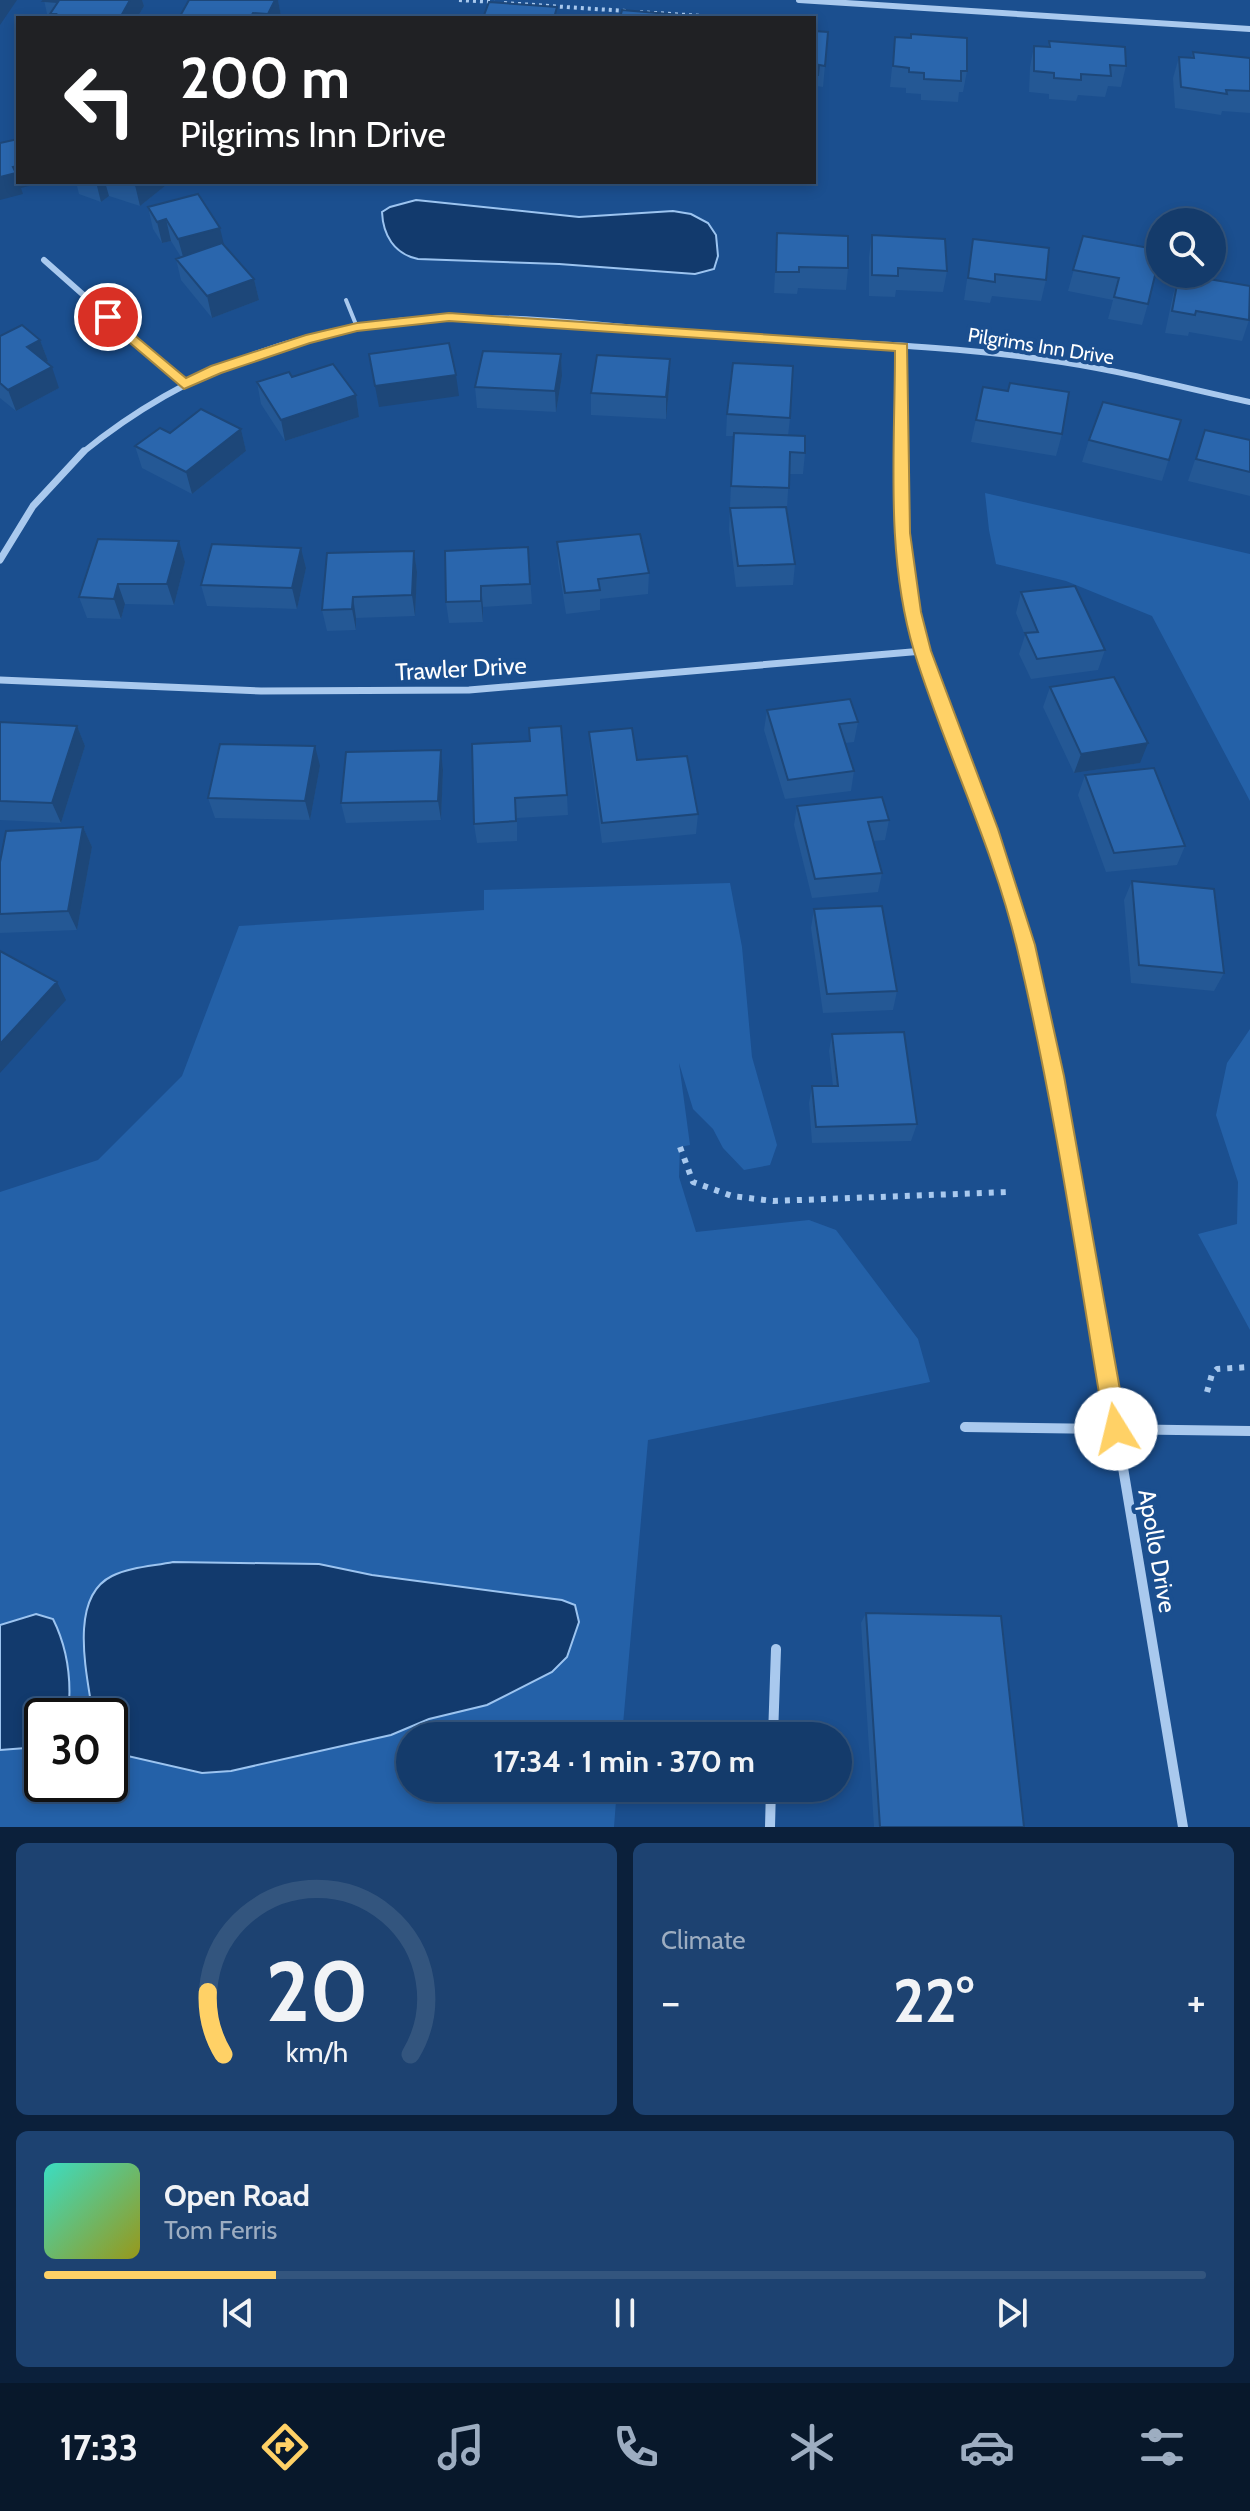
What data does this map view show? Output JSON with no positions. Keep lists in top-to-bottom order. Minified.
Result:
{"streets":{"street":["Pilgrims Inn Drive","Trawler Drive","Apollo Drive"]},"crossings":[["Pilgrims Inn Drive","Apollo Drive"],["Trawler Drive","Apollo Drive"]],"page":{"turn":["200 m","Pilgrims Inn Drive"],"limit":"30","trip":"17:34 · 1 min · 370 m","tile":"Climate","heat":["−","22°","+"],"song":["Open Road","Tom Ferris"],"tabs":"17:33","gauge":["20","km/h"]}}
